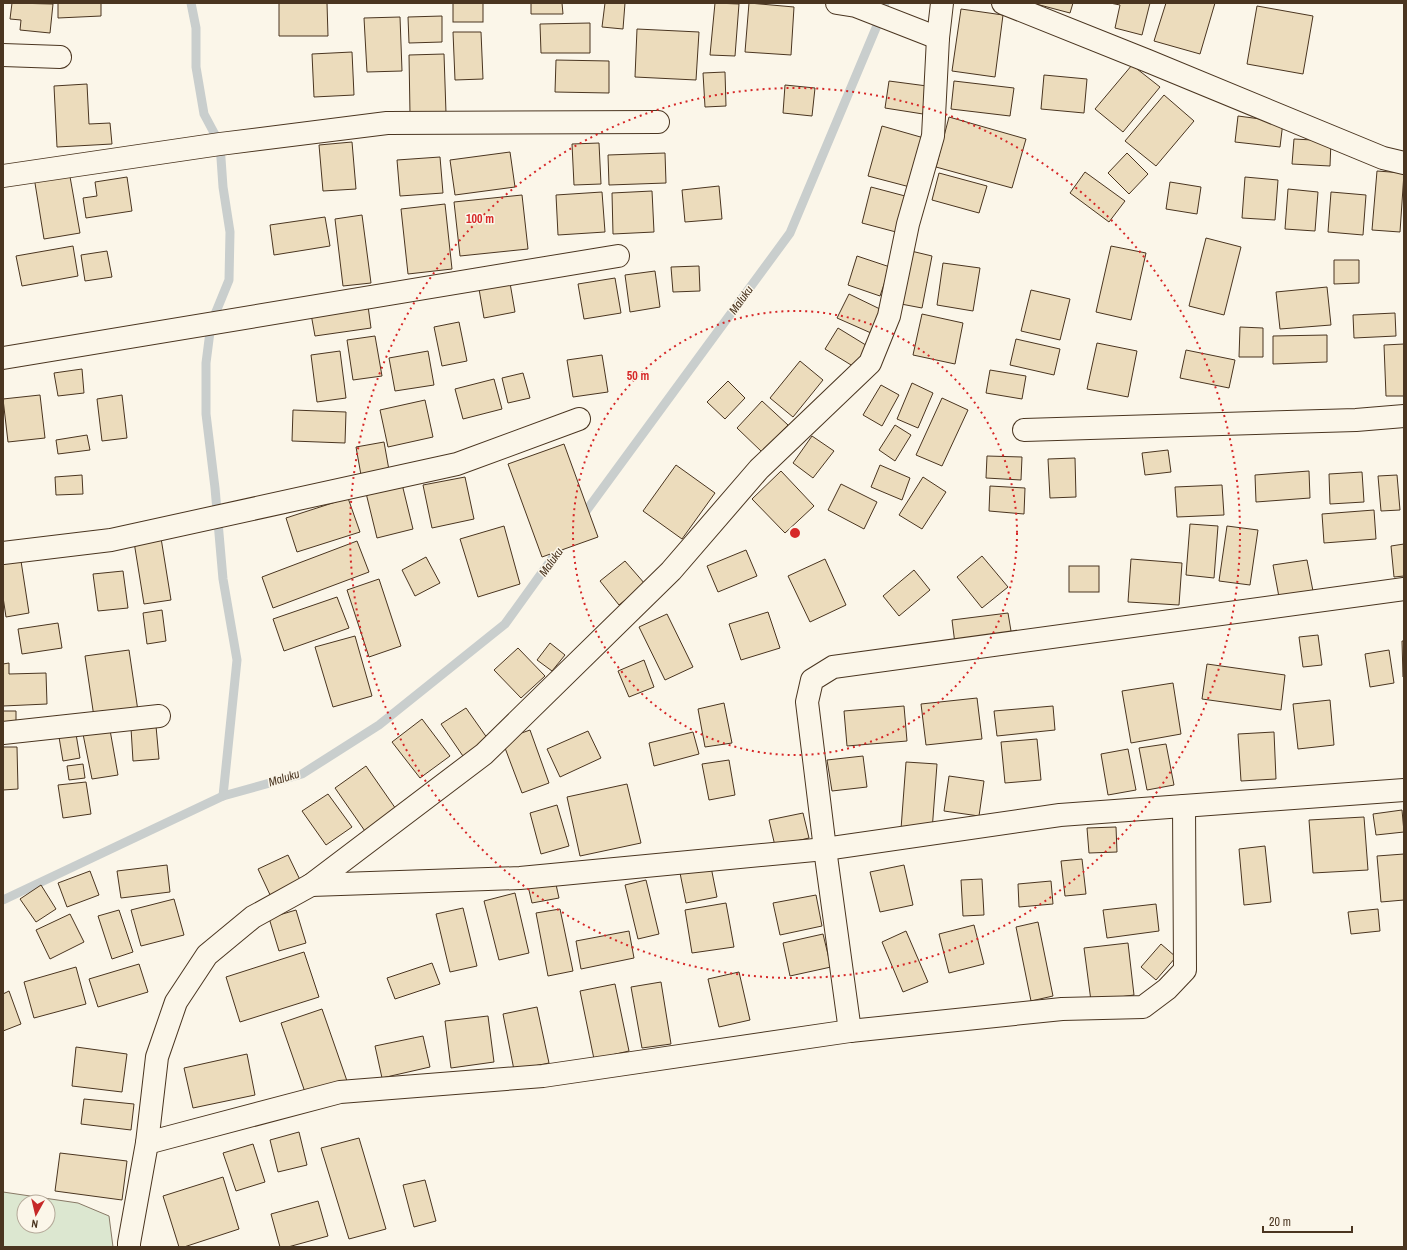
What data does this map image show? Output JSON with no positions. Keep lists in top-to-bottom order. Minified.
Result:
{"water":["Maluku"],"scale_bar":"20 m","north":"bottom","rings":["100 m","50 m"]}
